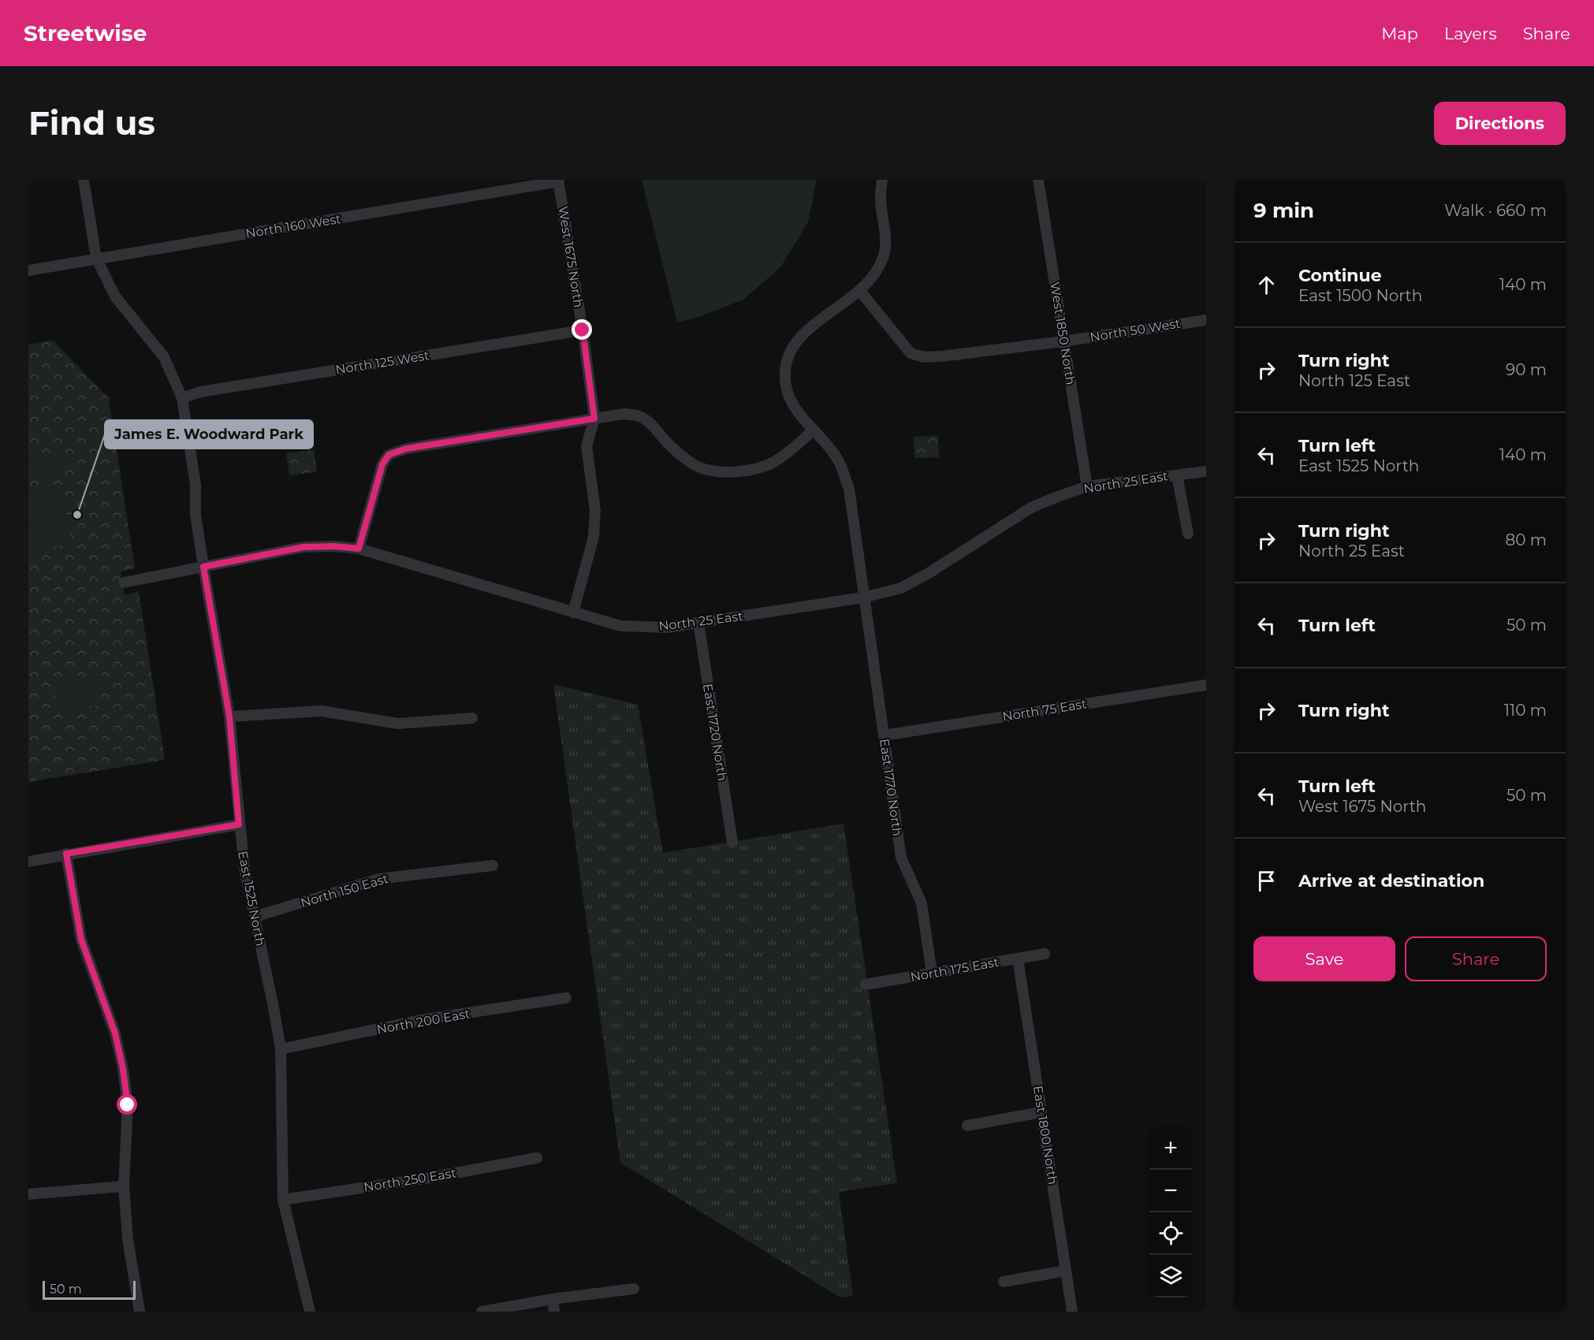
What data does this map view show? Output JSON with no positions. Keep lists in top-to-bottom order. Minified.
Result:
{"streets":{"street":["North 160 West","West 1675 North","North 50 West","West 1850 North","North 125 West","North 25 East","North 75 East","East 1720 North","East 1770 North","North 150 East","East 1525 North","North 175 East","North 200 East","East 1800 North","North 250 East"]},"crossings":[["North 160 West","West 1675 North"],["North 160 West","East 1525 North"],["West 1675 North","North 125 West"],["North 50 West","West 1850 North"],["North 50 West","East 1770 North"],["West 1850 North","North 25 East"],["North 125 West","East 1525 North"],["North 25 East","East 1720 North"],["North 25 East","East 1770 North"],["North 25 East","East 1525 North"],["North 75 East","East 1770 North"],["East 1770 North","North 175 East"],["North 150 East","East 1525 North"],["East 1525 North","North 200 East"],["East 1525 North","North 250 East"],["North 175 East","East 1800 North"]],"places":["James E. Woodward Park"],"scale_bar":"50 m","page":{"header":"Streetwise","nav":["Map","Layers","Share"],"buttons":["Directions",["Save","Share"]],"title":"Find us","heading":["9 min","Walk · 660 m"],"list":[["Continue","East 1500 North","140 m"],["Turn right","North 125 East","90 m"],["Turn left","East 1525 North","140 m"],["Turn right","North 25 East","80 m"],["Turn left","50 m"],["Turn right","110 m"],["Turn left","West 1675 North","50 m"],"Arrive at destination"],"map_buttons":["+","−"],"scale":"50 m"}}
